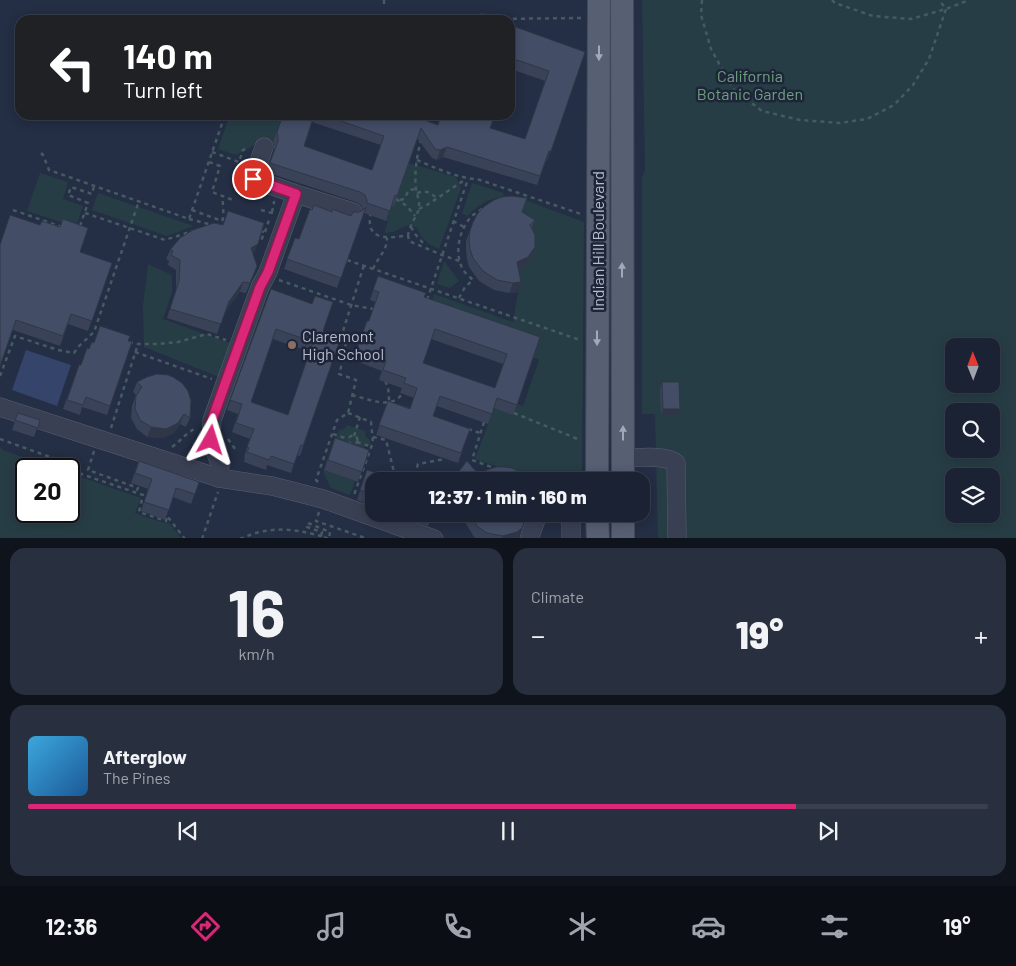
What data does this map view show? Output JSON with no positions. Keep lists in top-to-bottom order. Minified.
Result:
{"streets":{"main road":["Indian Hill Boulevard"]},"parks":["California Botanic Garden"],"places":["Claremont High School"],"north":"top","page":{"turn":["140 m","Turn left"],"limit":"20","trip":"12:37 · 1 min · 160 m","tile":[["16","km/h"],"Climate"],"heat":["−","19°","+"],"song":["Afterglow","The Pines"],"tabs":["12:36","19°"]}}
